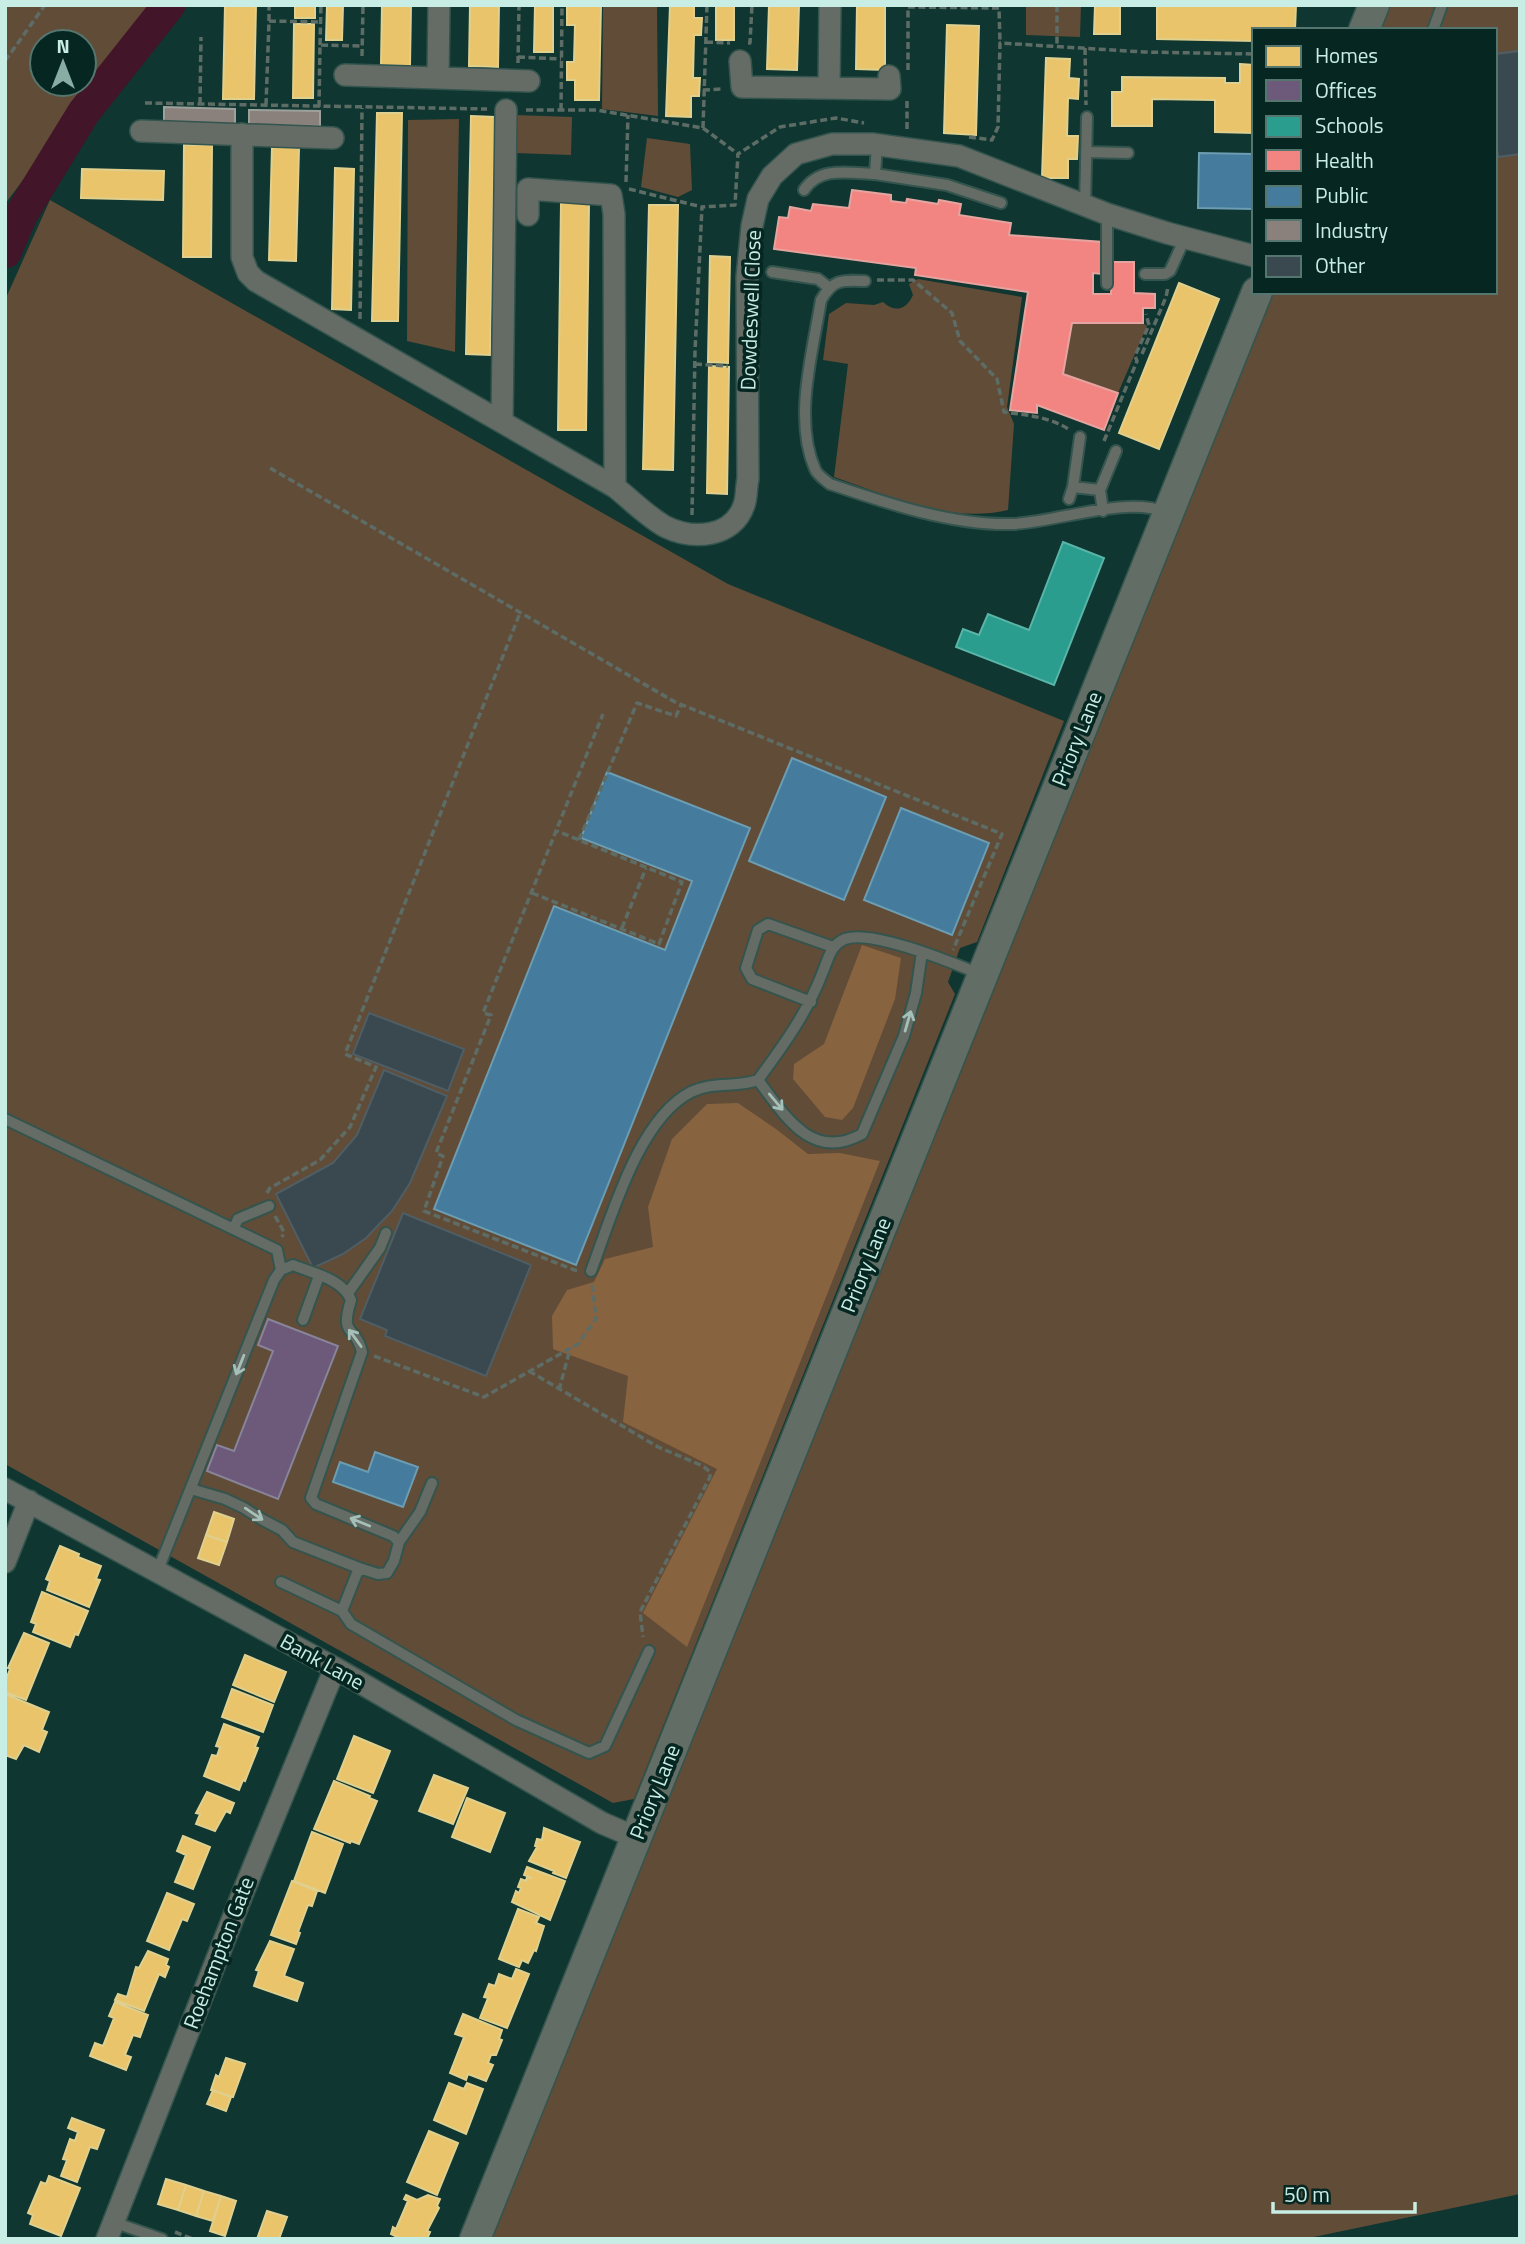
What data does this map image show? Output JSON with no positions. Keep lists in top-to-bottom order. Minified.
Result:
{"streets":{"street":["Dowdeswell Close","Priory Lane","Bank Lane","Roehampton Gate"]},"crossings":[["Priory Lane","Bank Lane"],["Bank Lane","Roehampton Gate"]],"legend":["Homes","Offices","Schools","Health","Public","Industry","Other"],"scale_bar":"50 m","north":"top"}
